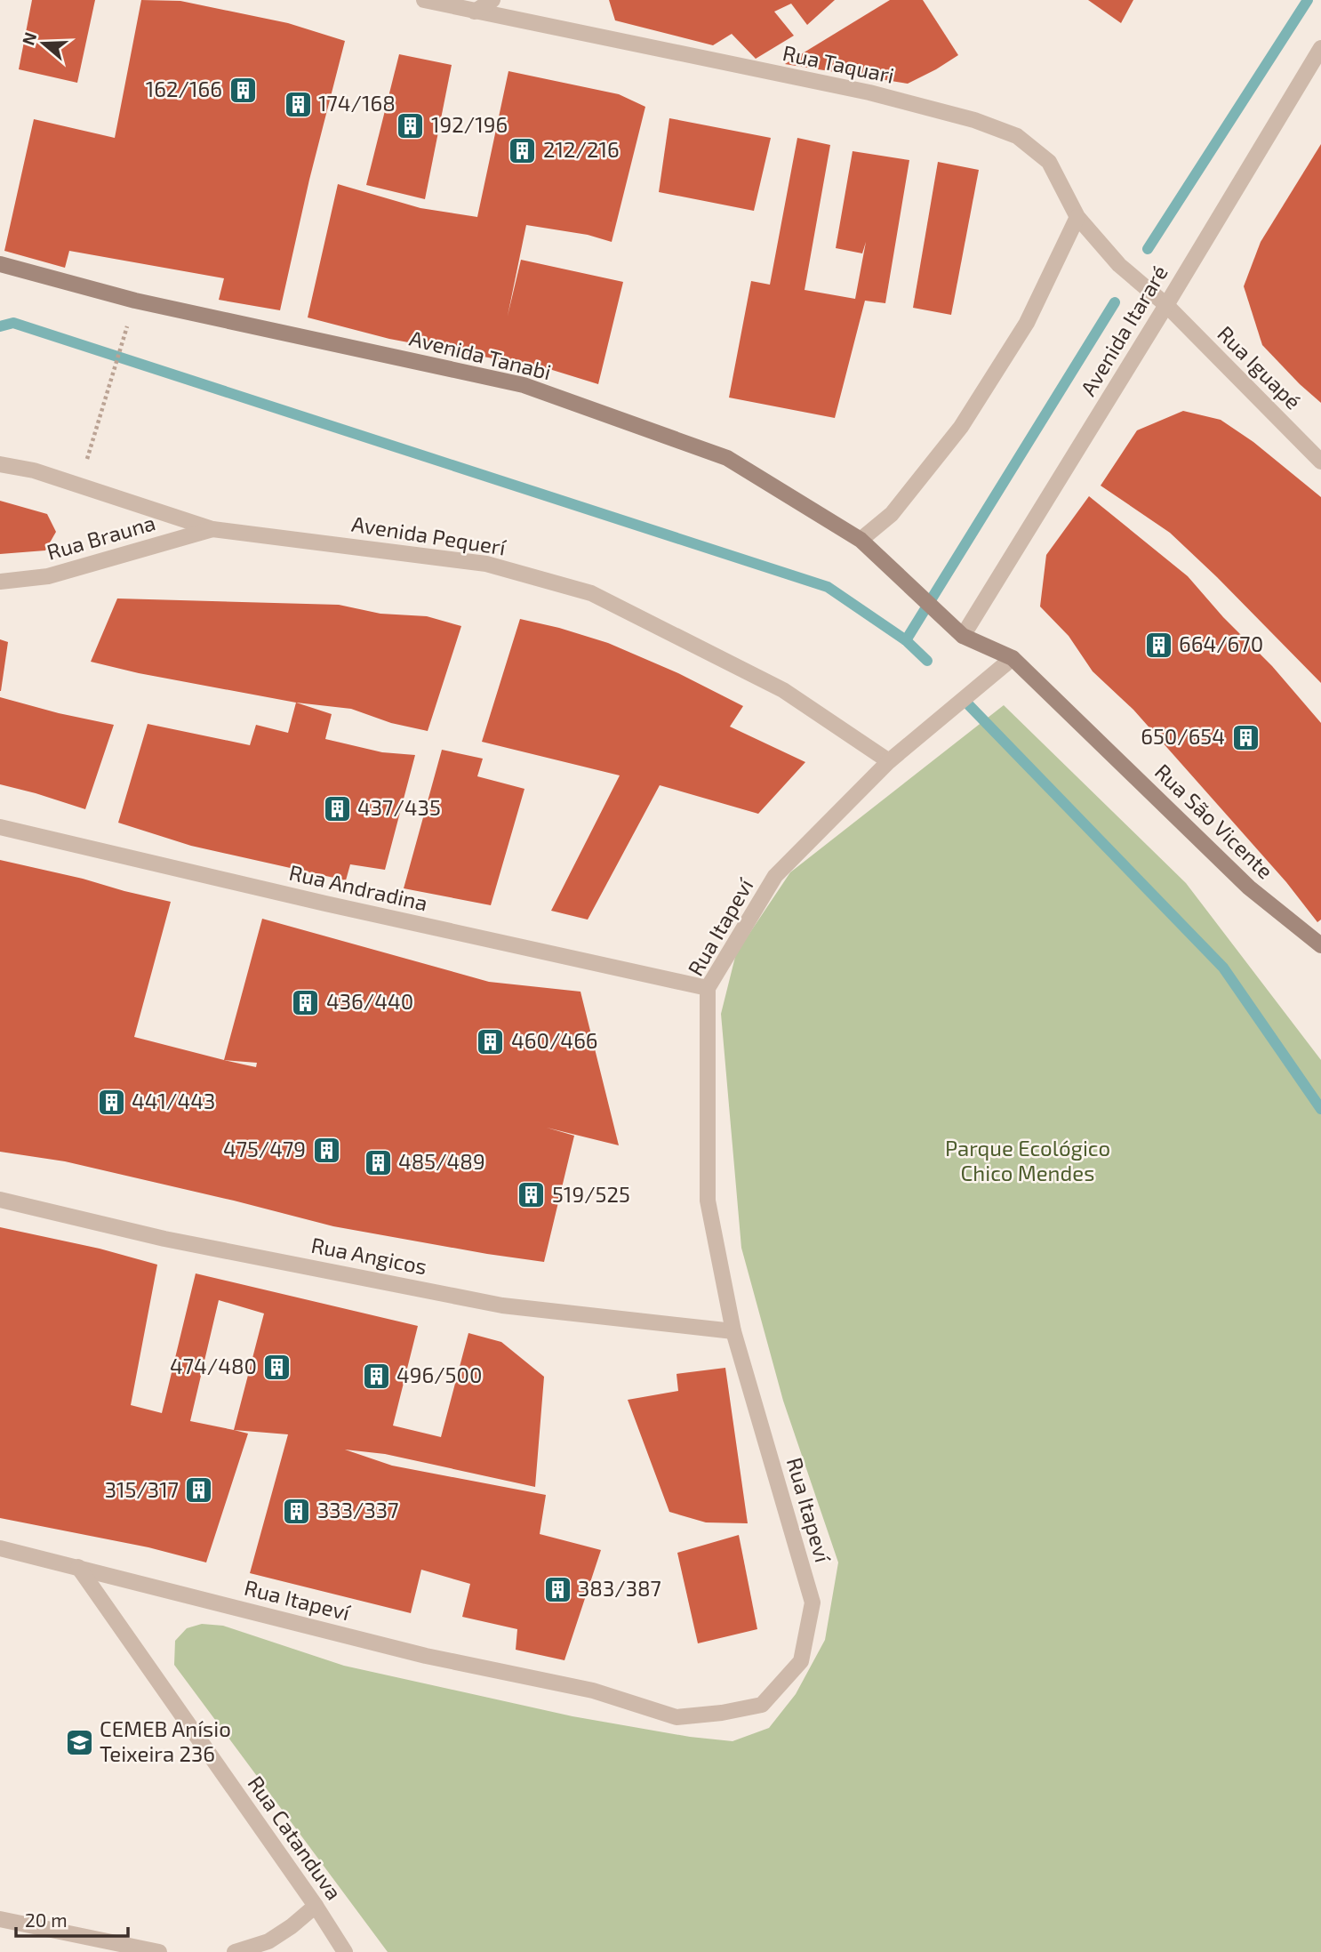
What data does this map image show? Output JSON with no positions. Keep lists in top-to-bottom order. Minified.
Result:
{"streets":{"street":["Rua Taquari","Avenida Itararé","Avenida Tanabi","Rua Iguapé","Avenida Pequerí","Rua Brauna","Rua São Vicente","Rua Andradina","Rua Itapeví","Rua Angicos","Rua Catanduva"]},"crossings":[["Rua Taquari","Avenida Itararé"],["Rua Taquari","Rua Iguapé"],["Avenida Itararé","Avenida Tanabi"],["Avenida Itararé","Rua Iguapé"],["Avenida Itararé","Rua São Vicente"],["Avenida Tanabi","Rua São Vicente"],["Avenida Pequerí","Rua Brauna"],["Avenida Pequerí","Rua Itapeví"],["Rua São Vicente","Rua Itapeví"],["Rua Andradina","Rua Itapeví"],["Rua Itapeví","Rua Angicos"],["Rua Itapeví","Rua Catanduva"]],"parks":["Parque Ecológico Chico Mendes"],"places":{"building":["162/166","174/168","192/196","212/216","664/670","650/654","437/435","436/440","460/466","441/443","475/479","485/489","519/525","474/480","496/500","315/317","333/337","383/387"],"school or university":["CEMEB Anísio Teixeira 236"]},"scale_bar":"20 m","north":"left"}
